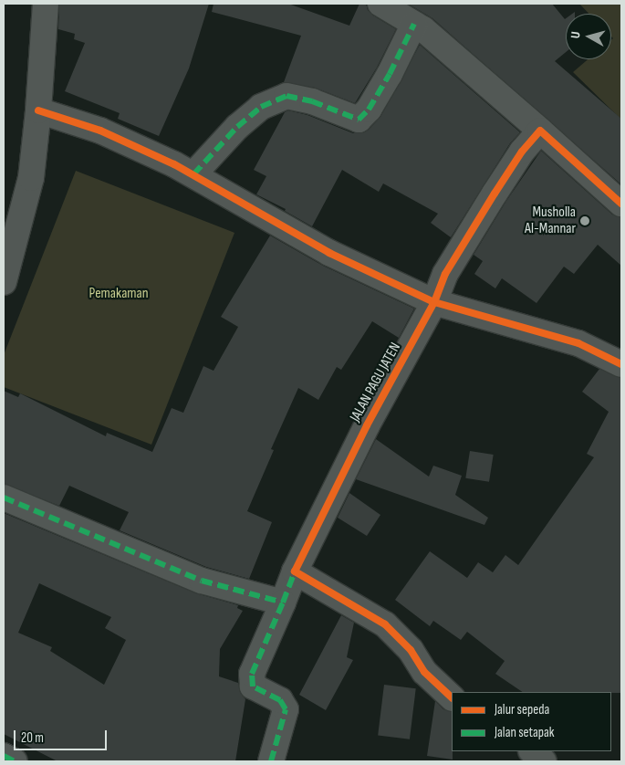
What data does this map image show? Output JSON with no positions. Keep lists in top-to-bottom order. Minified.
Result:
{"streets":{"street":["JALAN PAGU JATEN"]},"parks":["Pemakaman"],"places":["Musholla Al-Mannar"],"legend":["Jalur sepeda","Jalan setapak"],"scale_bar":"20 m","north":"left"}
